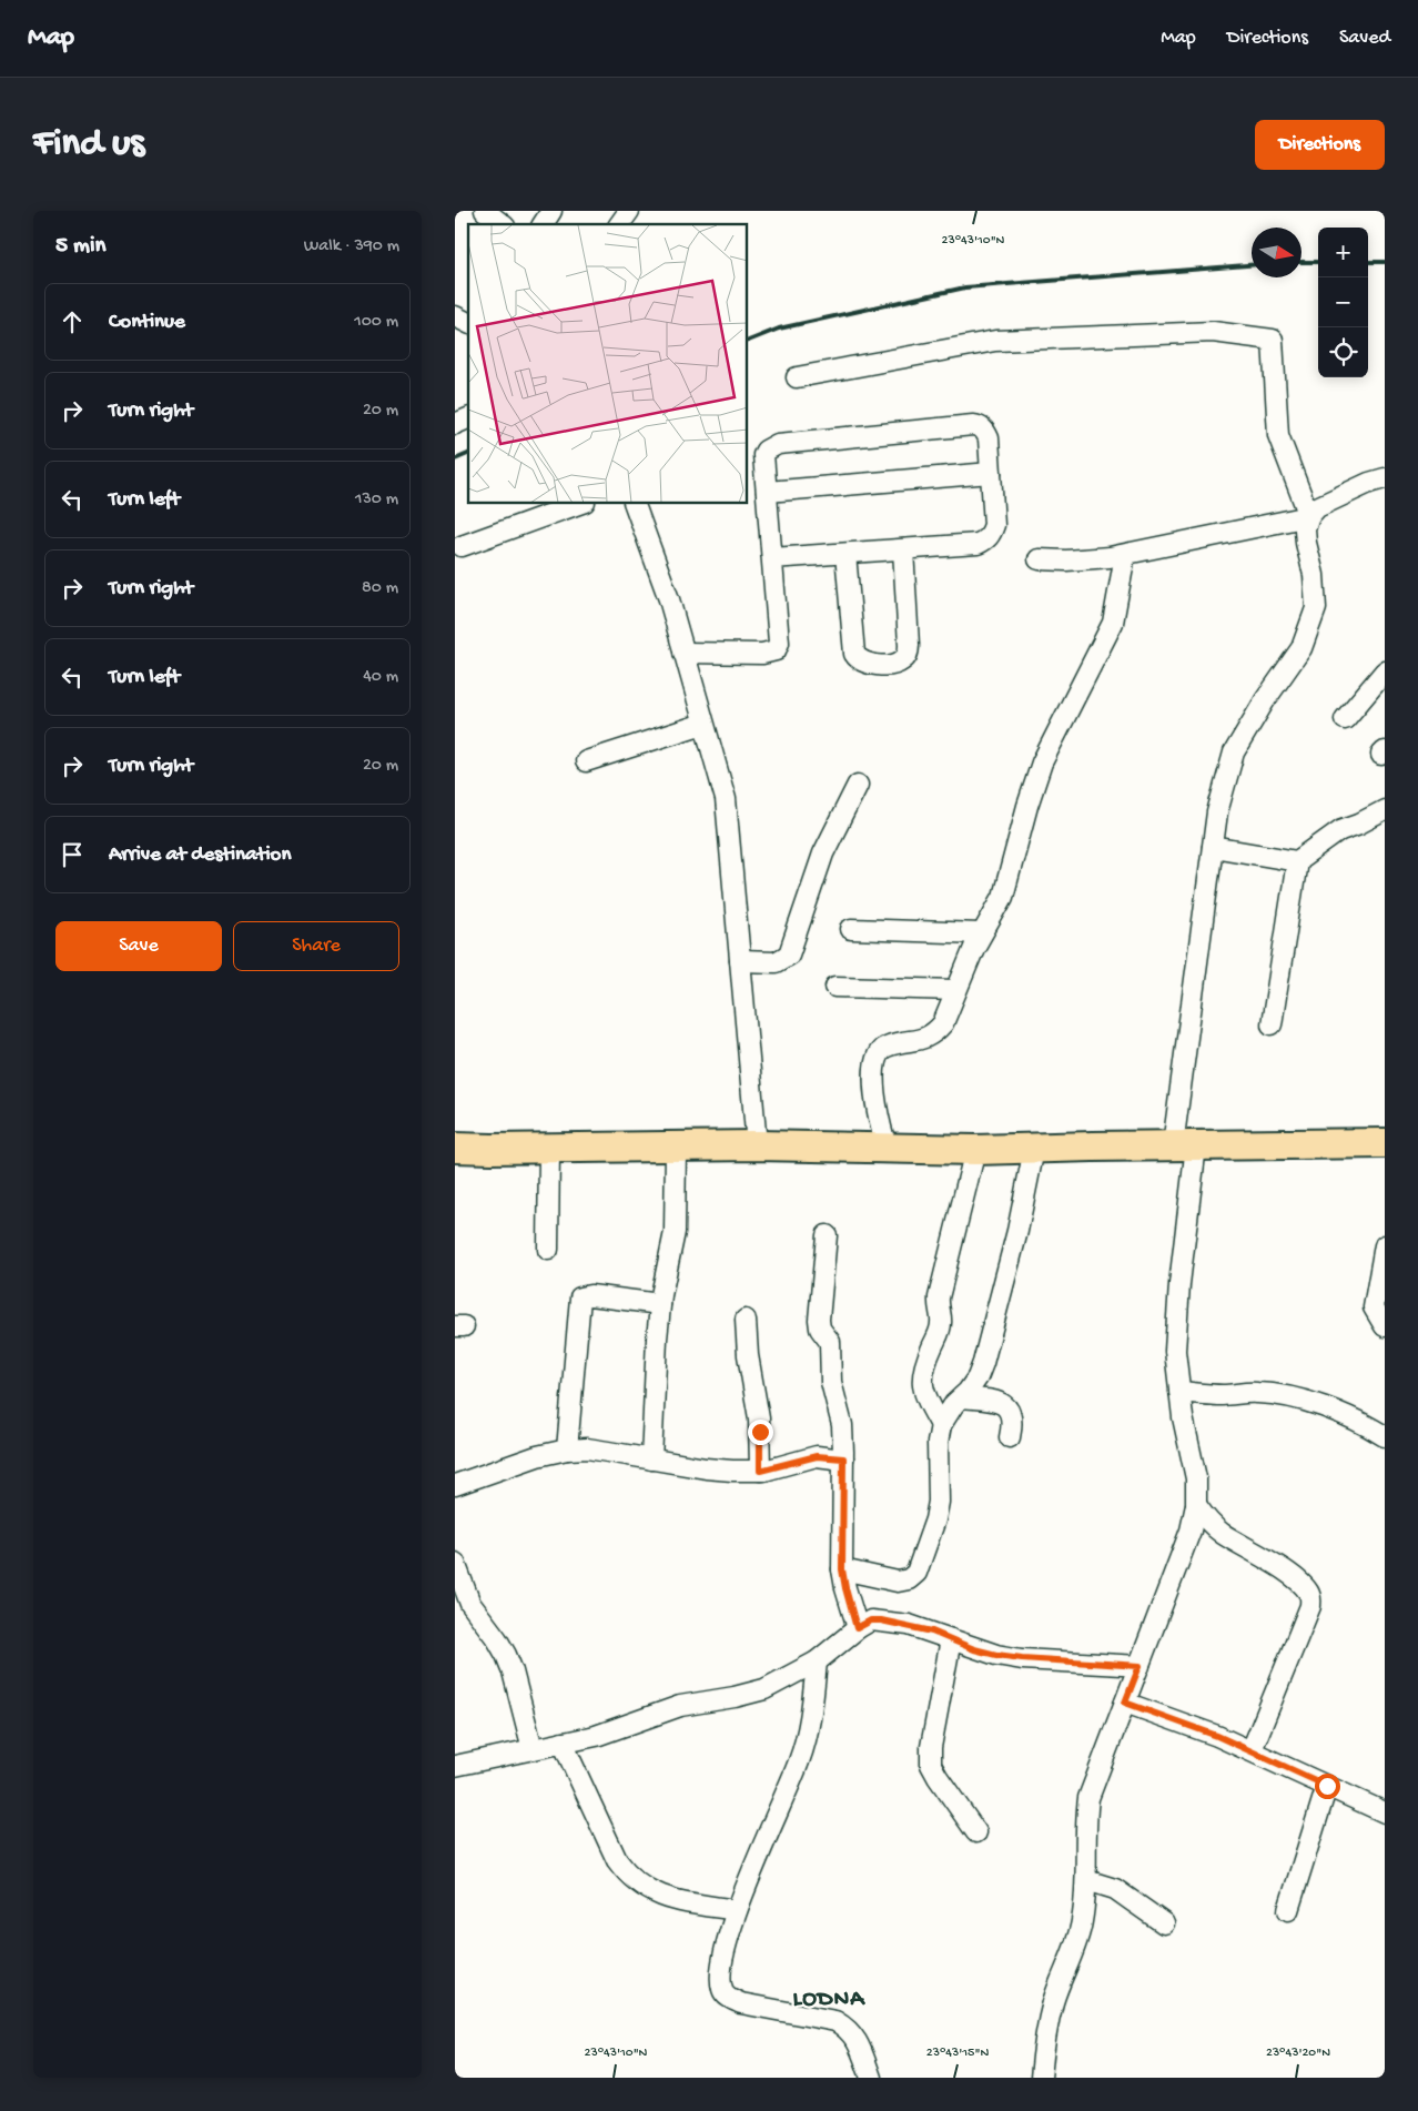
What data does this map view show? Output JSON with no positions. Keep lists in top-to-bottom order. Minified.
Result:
{"districts":["LODNA"],"north":"right","page":{"header":"Map","nav":["Map","Directions","Saved"],"buttons":["Directions",["Save","Share"]],"title":"Find us","heading":["5 min","Walk · 390 m"],"map_buttons":["+","−"],"list":[["Continue","100 m"],["Turn right","20 m"],["Turn left","130 m"],["Turn right","80 m"],["Turn left","40 m"],["Turn right","20 m"],"Arrive at destination"]},"coordinates":["23°43'10\"N","23°43'15\"N","23°43'20\"N"]}
